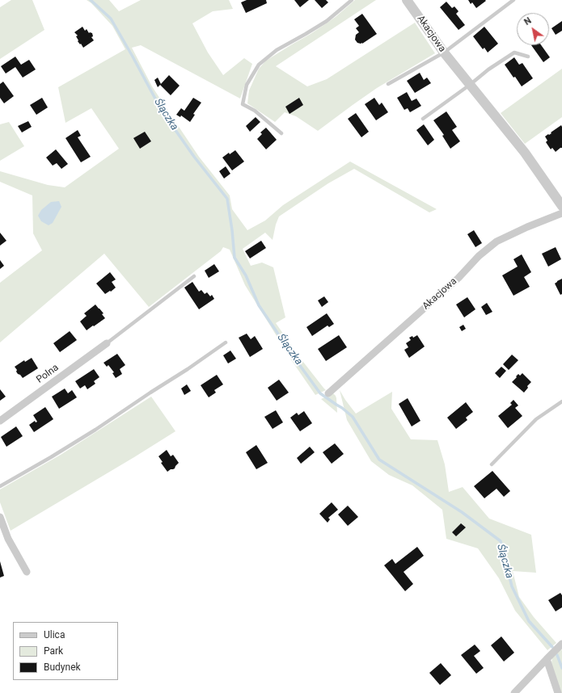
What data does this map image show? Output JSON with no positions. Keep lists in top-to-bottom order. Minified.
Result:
{"streets":{"street":["Akacjowa","Polna"]},"water":["Ślączka"],"legend":["Ulica","Park","Budynek"],"north":"top left"}
